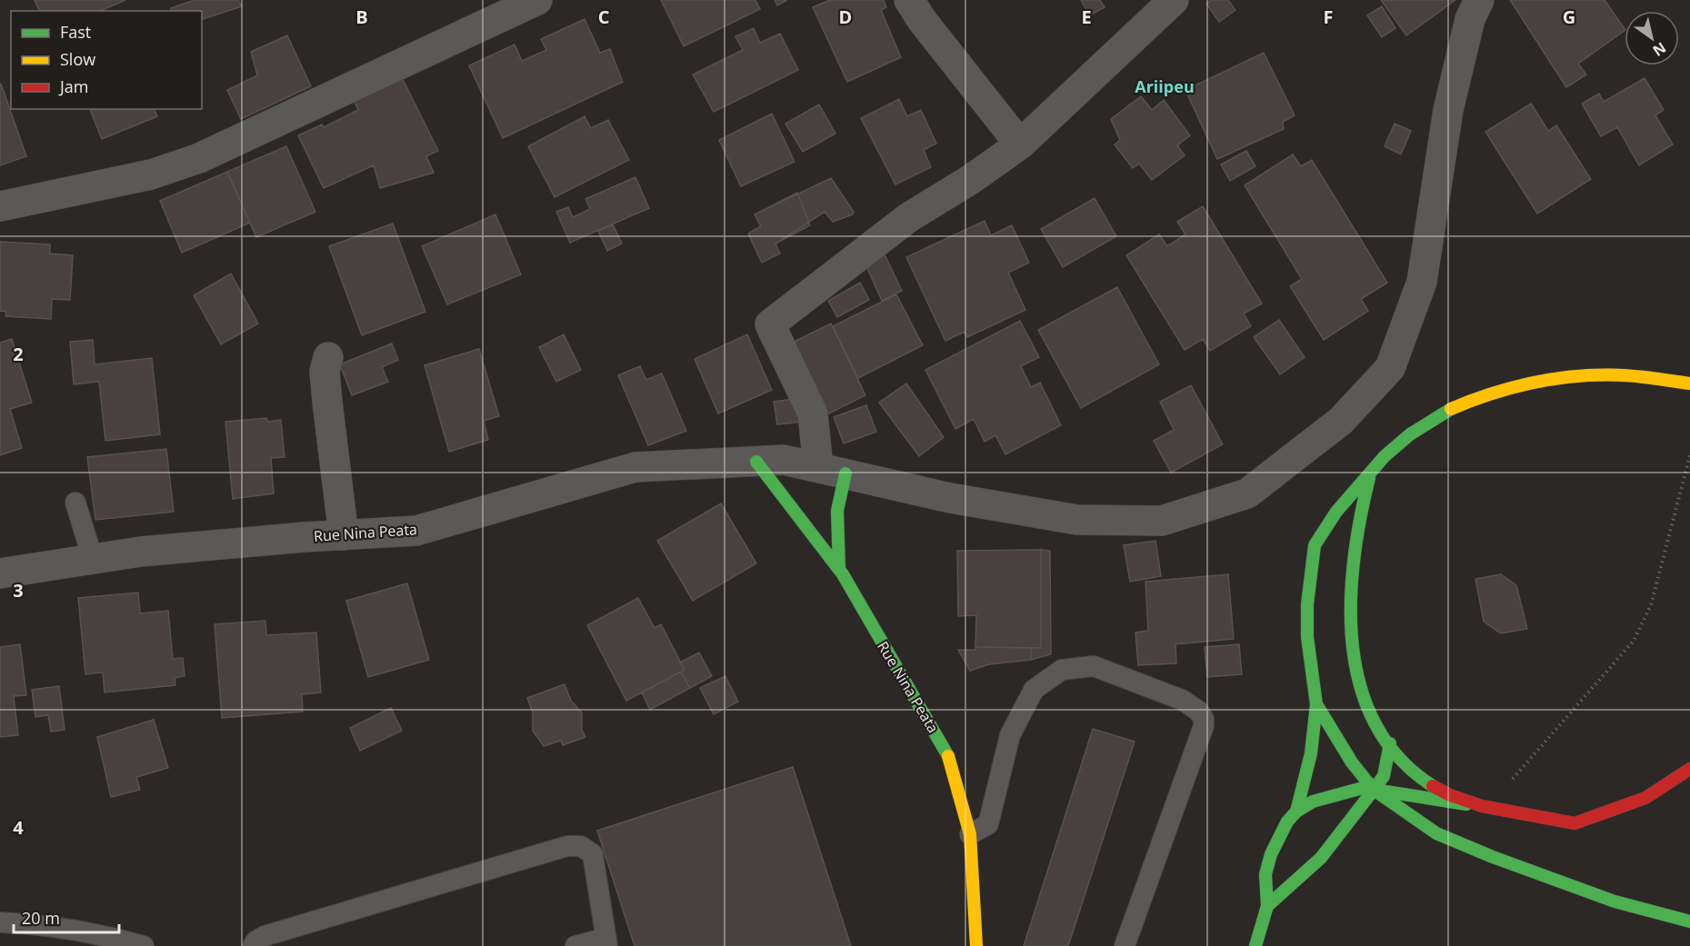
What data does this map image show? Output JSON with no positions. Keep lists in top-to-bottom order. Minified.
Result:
{"streets":{"main road":["Rue Nina Peata"]},"districts":["Ariipeu"],"legend":["Fast","Slow","Jam"],"scale_bar":"20 m","north":"bottom right","grid":{"columns":["B","C","D","E","F","G"],"rows":["2","3","4"]}}
